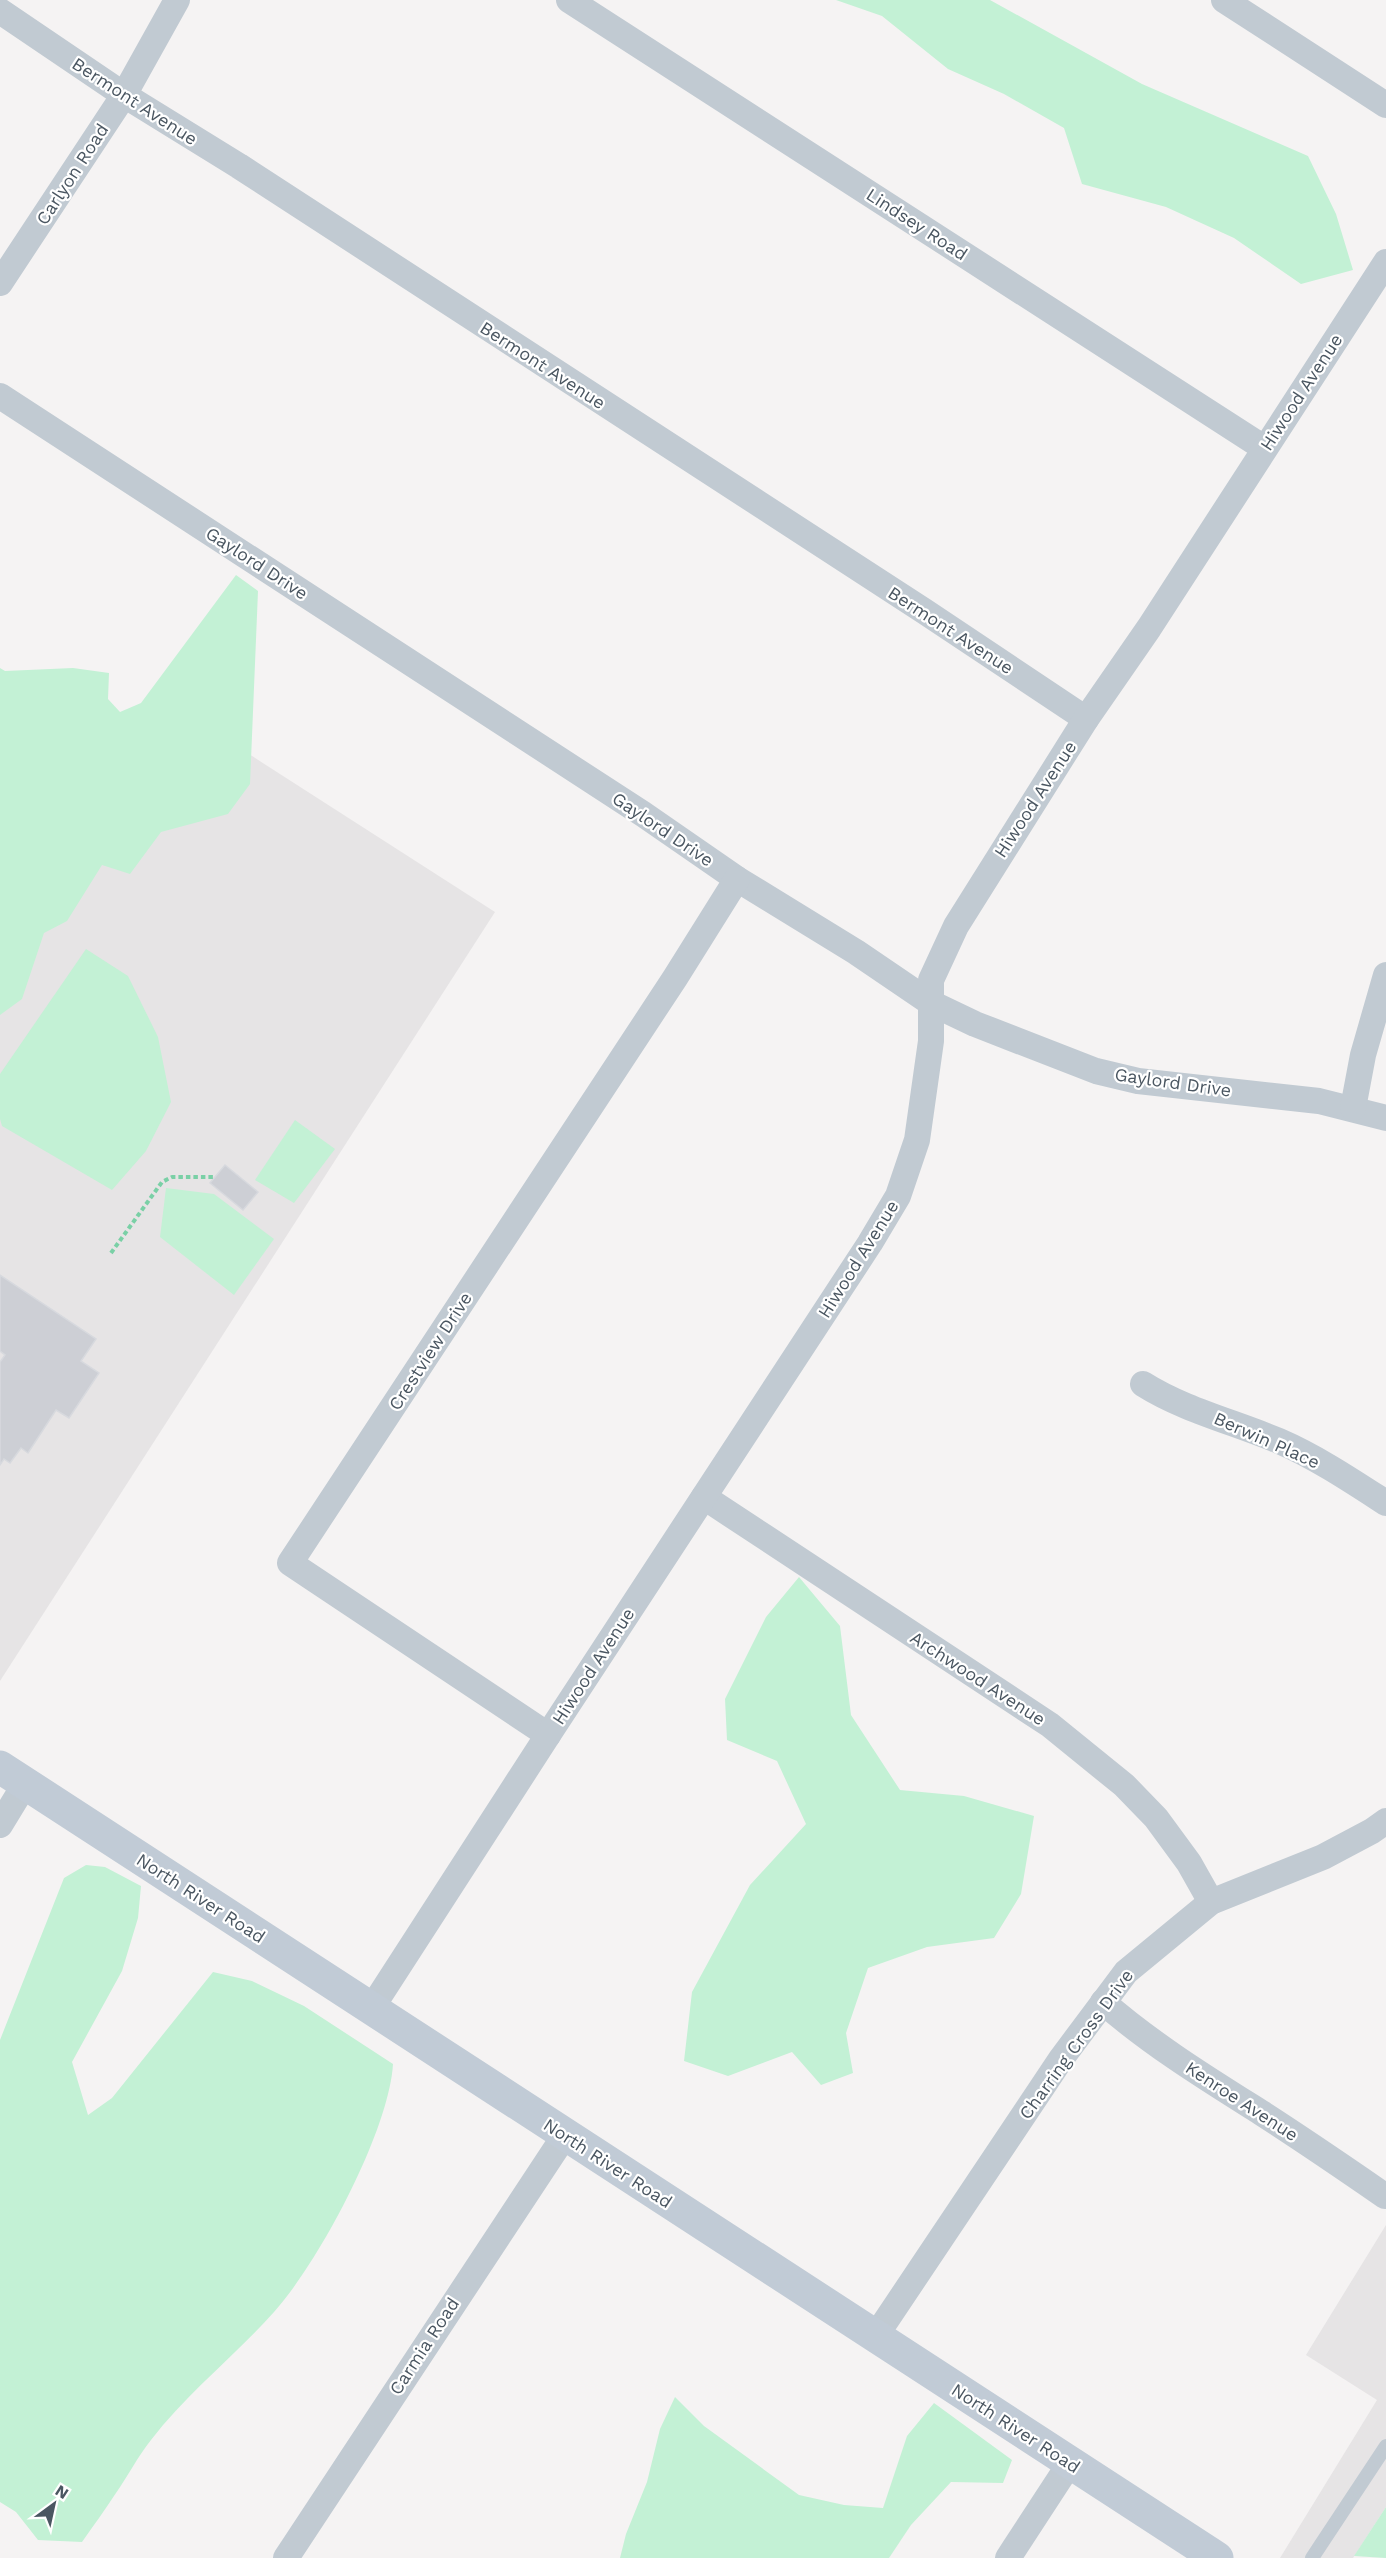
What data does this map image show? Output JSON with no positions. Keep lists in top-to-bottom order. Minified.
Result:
{"streets":{"street":["Bermont Avenue","Carlyon Road","Lindsey Road","Hiwood Avenue","Gaylord Drive","Crestview Drive","Berwin Place","Archwood Avenue","North River Road","Charring Cross Drive","Kenroe Avenue","Carmia Road"]},"crossings":[["Bermont Avenue","Carlyon Road"],["Bermont Avenue","Hiwood Avenue"],["Lindsey Road","Hiwood Avenue"],["Hiwood Avenue","Gaylord Drive"],["Hiwood Avenue","Crestview Drive"],["Hiwood Avenue","Archwood Avenue"],["Hiwood Avenue","North River Road"],["Gaylord Drive","Crestview Drive"],["Archwood Avenue","Charring Cross Drive"],["North River Road","Charring Cross Drive"],["North River Road","Carmia Road"],["Charring Cross Drive","Kenroe Avenue"]],"north":"top right"}
